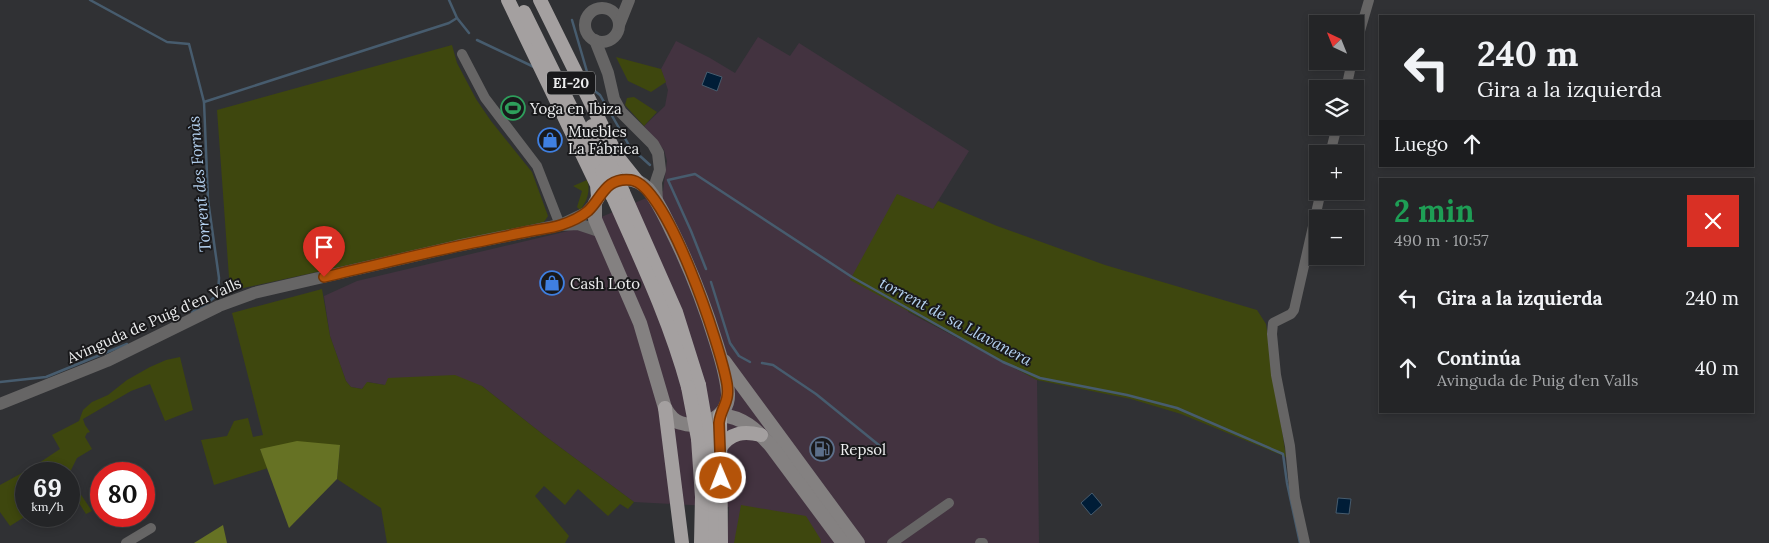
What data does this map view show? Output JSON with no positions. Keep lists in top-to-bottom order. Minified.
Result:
{"streets":{"highway":["EI-20"],"street":["Avinguda de Puig d'en Valls"]},"water":["Torrent des Fornàs","torrent de sa Llavanera"],"places":{"sports":["Yoga en Ibiza"],"shop":["Muebles La Fábrica","Cash Loto"],"fuel station":["Repsol"]},"north":"top left","page":{"map_buttons":["+","−"],"turn":["240 m","Gira a la izquierda"],"then":"Luego","heading":["2 min","490 m · 10:57"],"list":[{"name":"Gira a la izquierda","value":"240 m"},{"name":"Continúa","note":"Avinguda de Puig d'en Valls","value":"40 m"}],"speed":"69 km/h","limit":"80"}}
